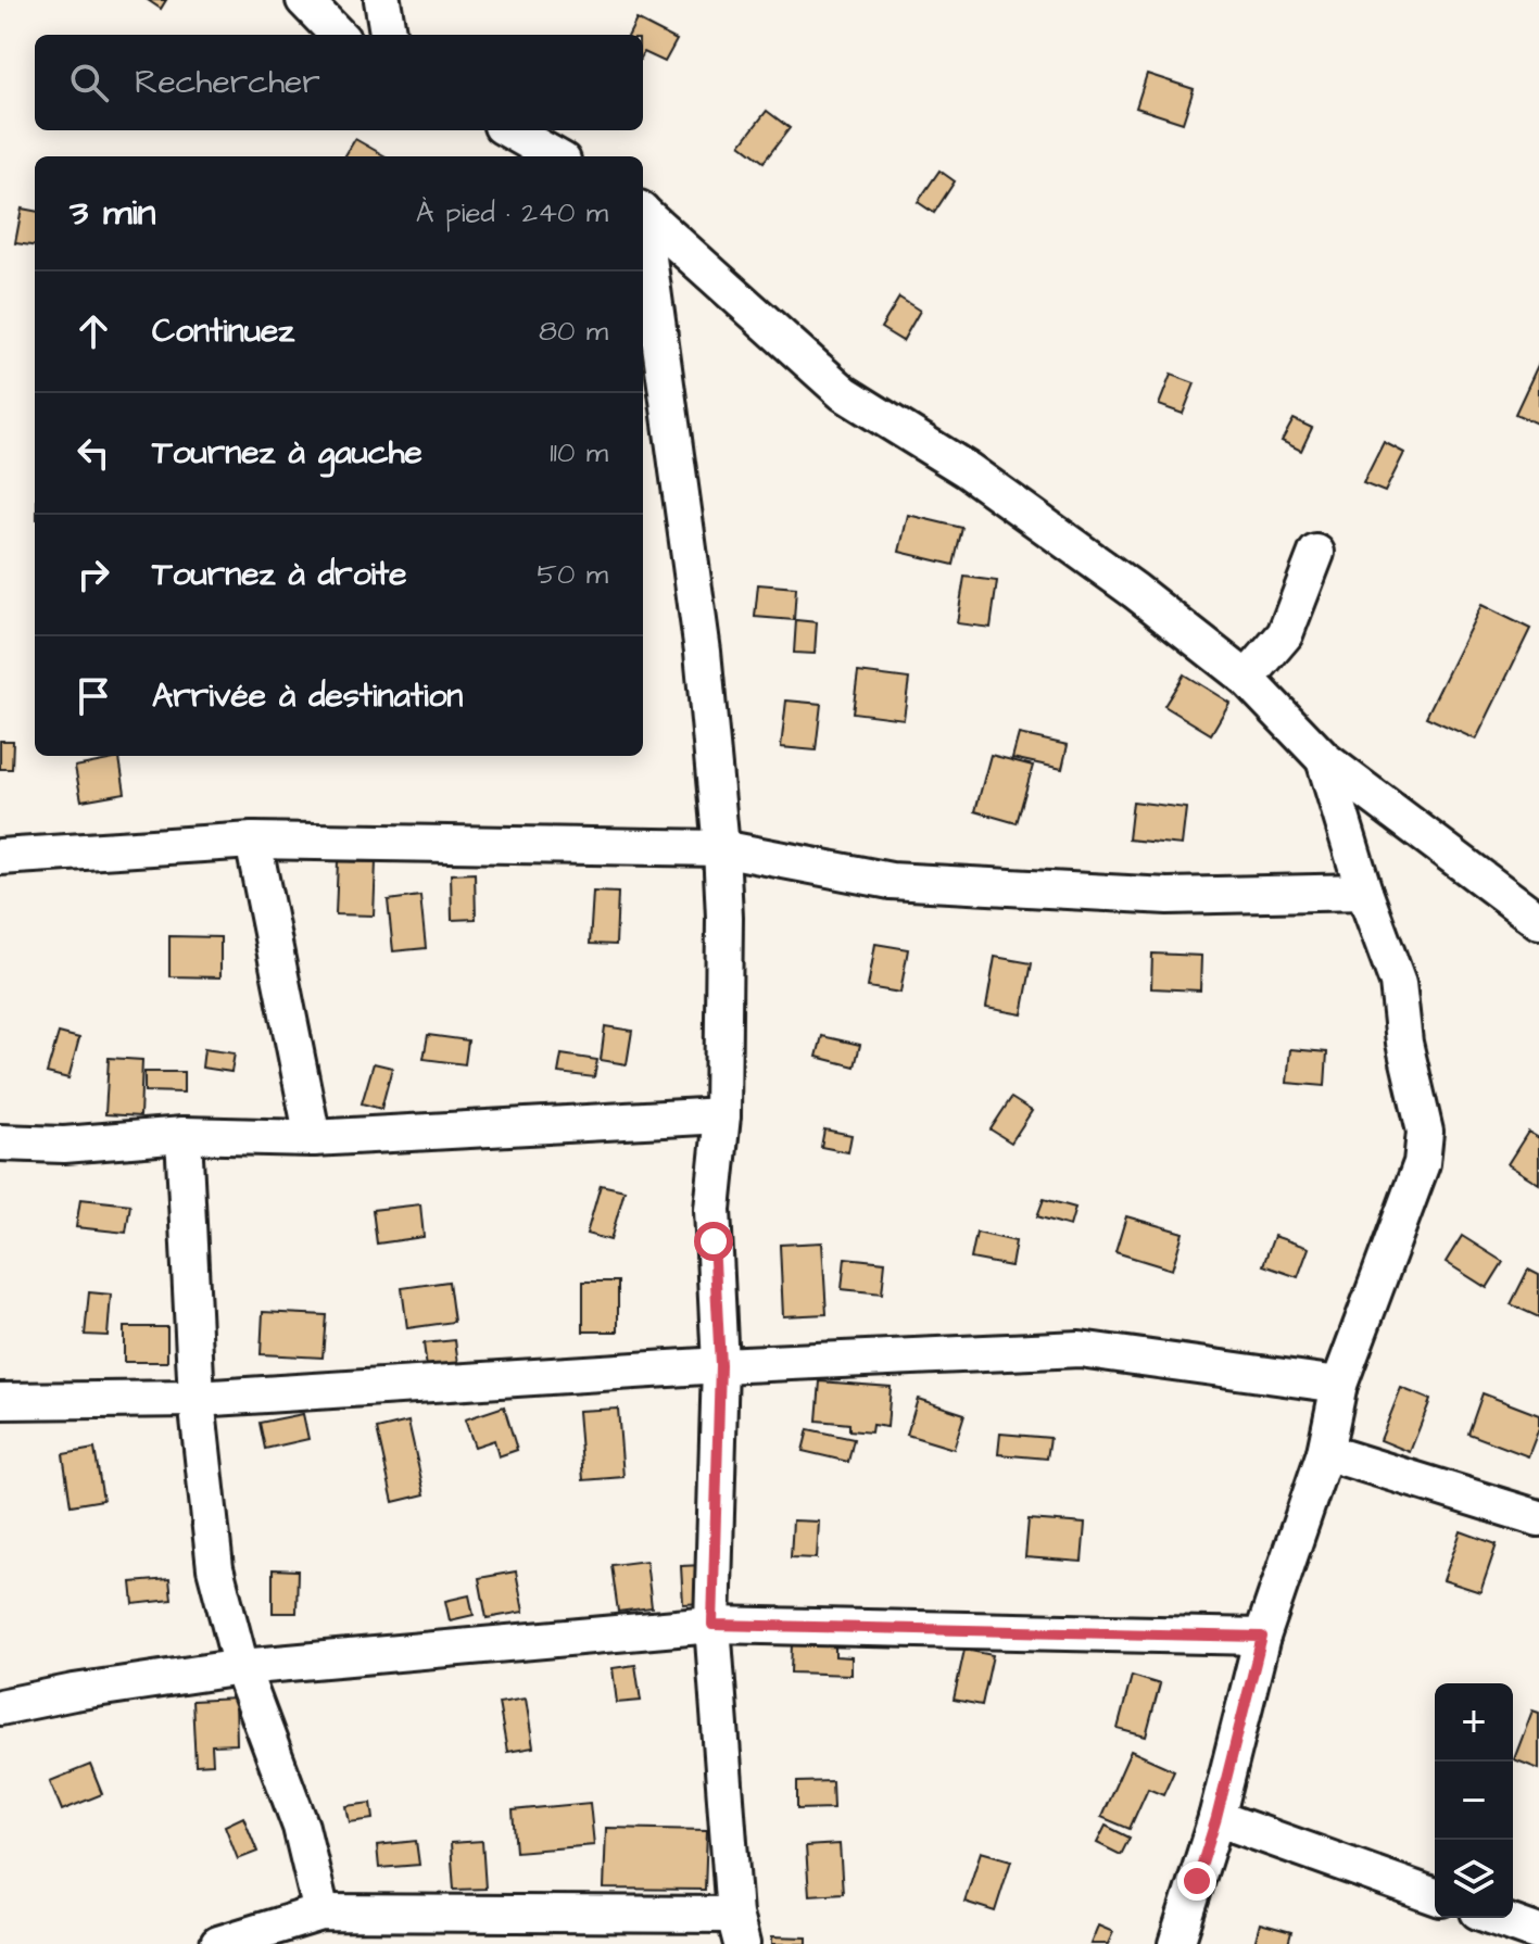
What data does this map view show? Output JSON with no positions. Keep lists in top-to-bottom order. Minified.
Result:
{"page":{"search":"Rechercher","heading":["3 min","À pied · 240 m"],"list":[["Continuez","80 m"],["Tournez à gauche","110 m"],["Tournez à droite","50 m"],"Arrivée à destination"],"map_buttons":["+","−"]}}
